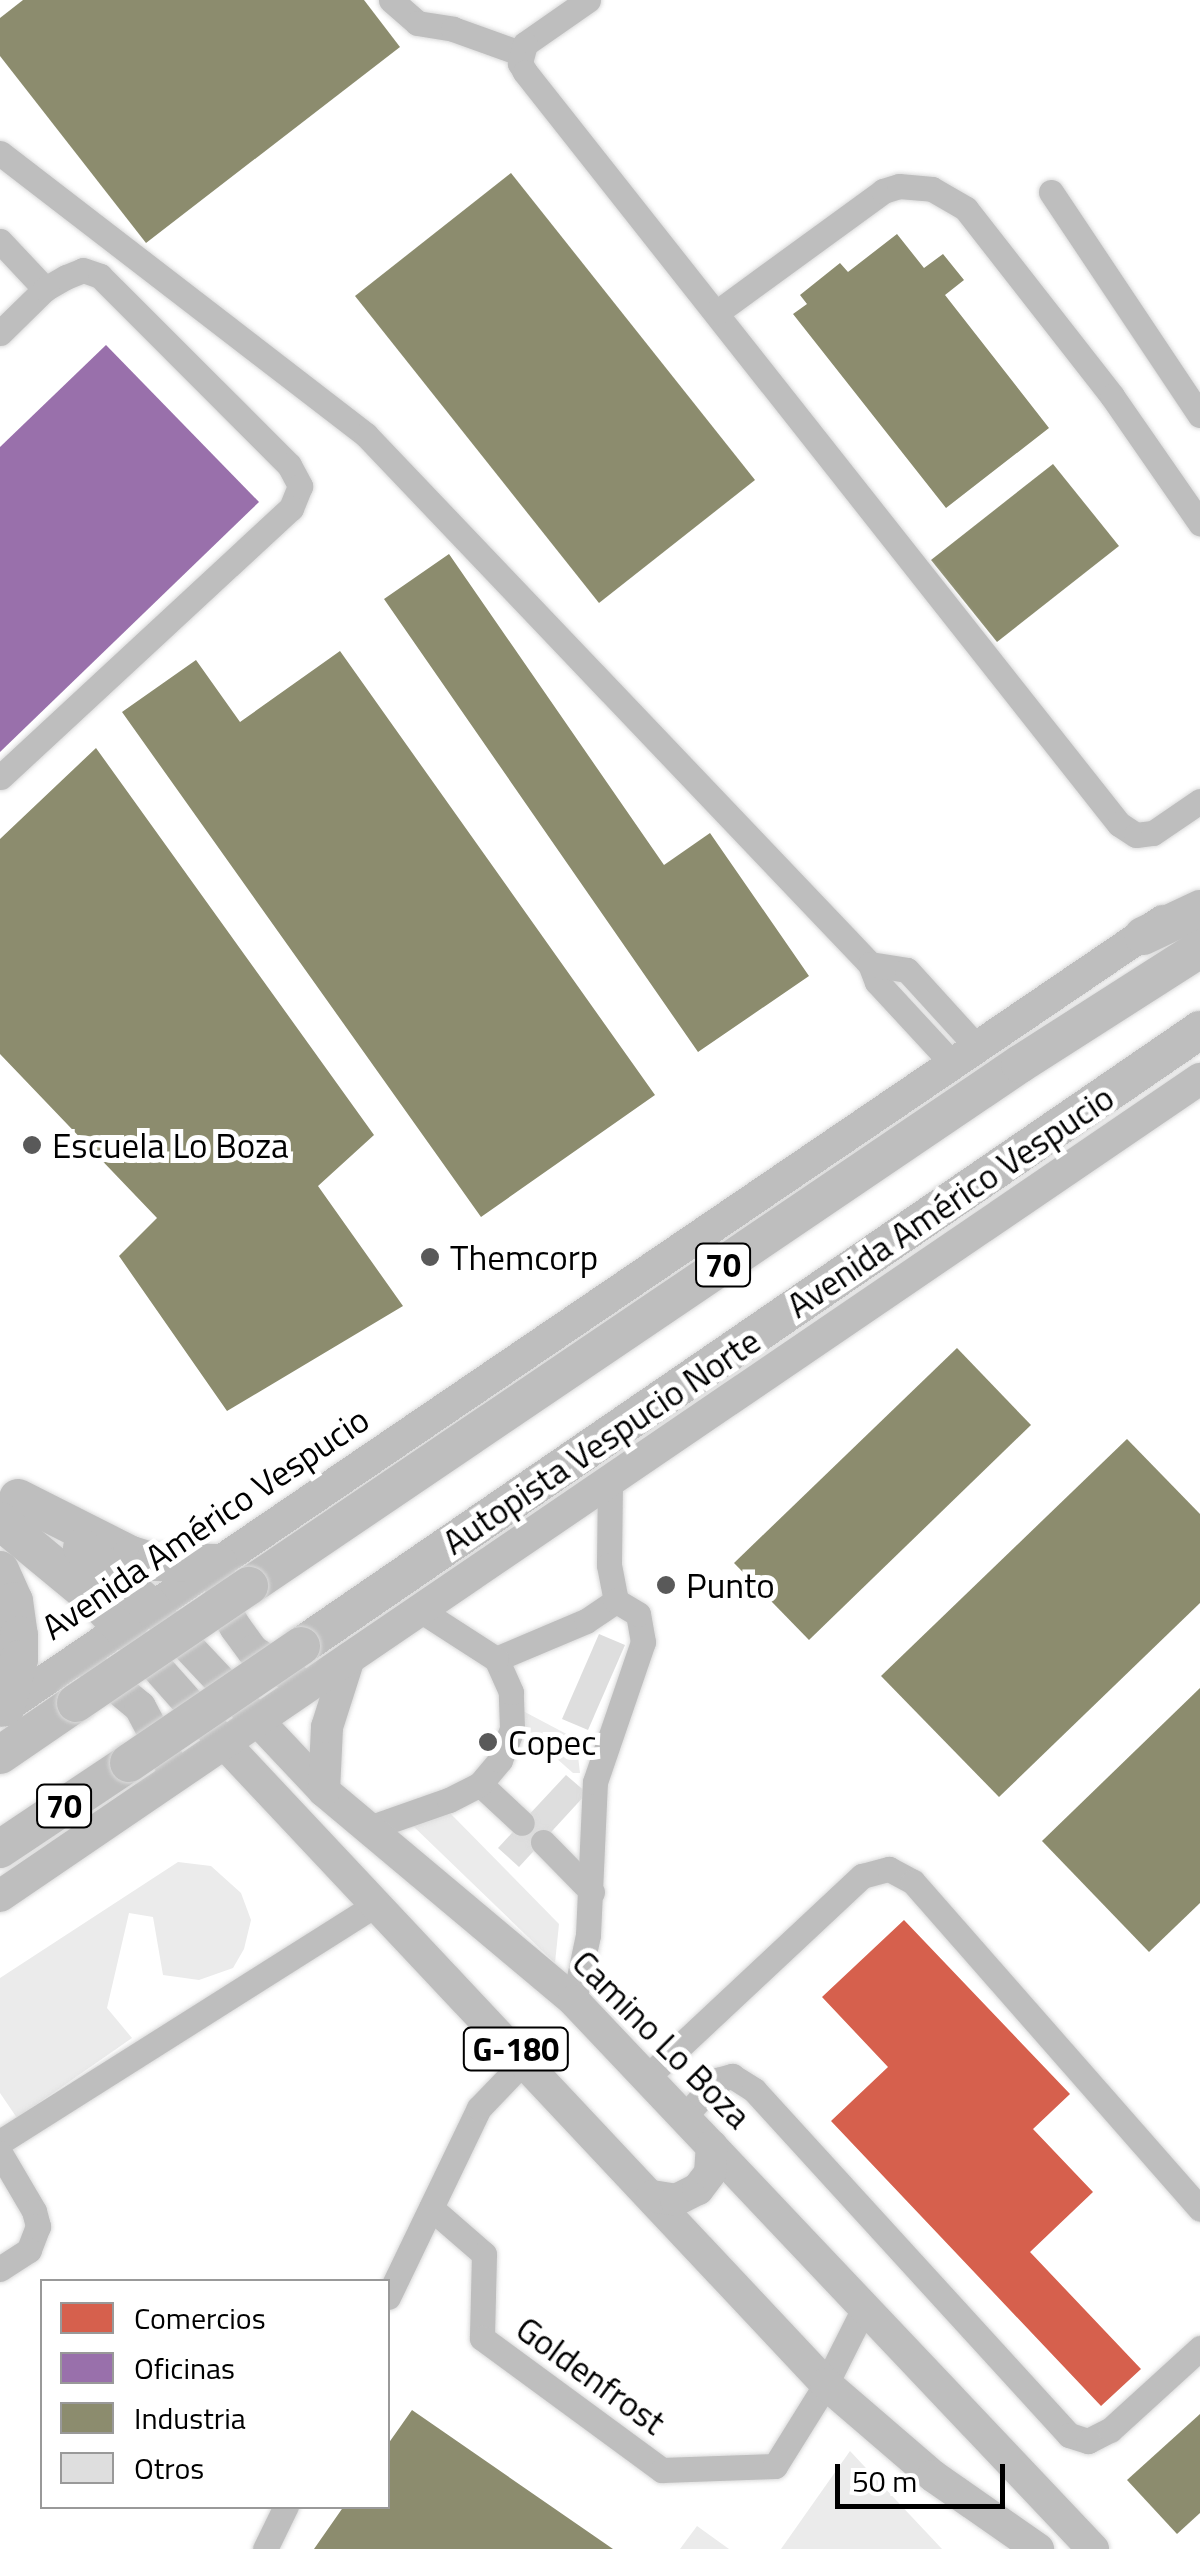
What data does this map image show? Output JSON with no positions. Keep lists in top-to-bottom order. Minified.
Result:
{"streets":{"highway":["70","Autopista Vespucio Norte","G-180"],"main road":["Avenida Américo Vespucio","Camino Lo Boza"],"lane":["Goldenfrost"]},"crossings":[["Avenida Américo Vespucio","Camino Lo Boza"],["Avenida Américo Vespucio","G-180"],["Camino Lo Boza","G-180"],["G-180","Goldenfrost"]],"places":["Escuela Lo Boza","Themcorp","Punto","Copec"],"legend":["Comercios","Oficinas","Industria","Otros"],"scale_bar":"50 m"}
